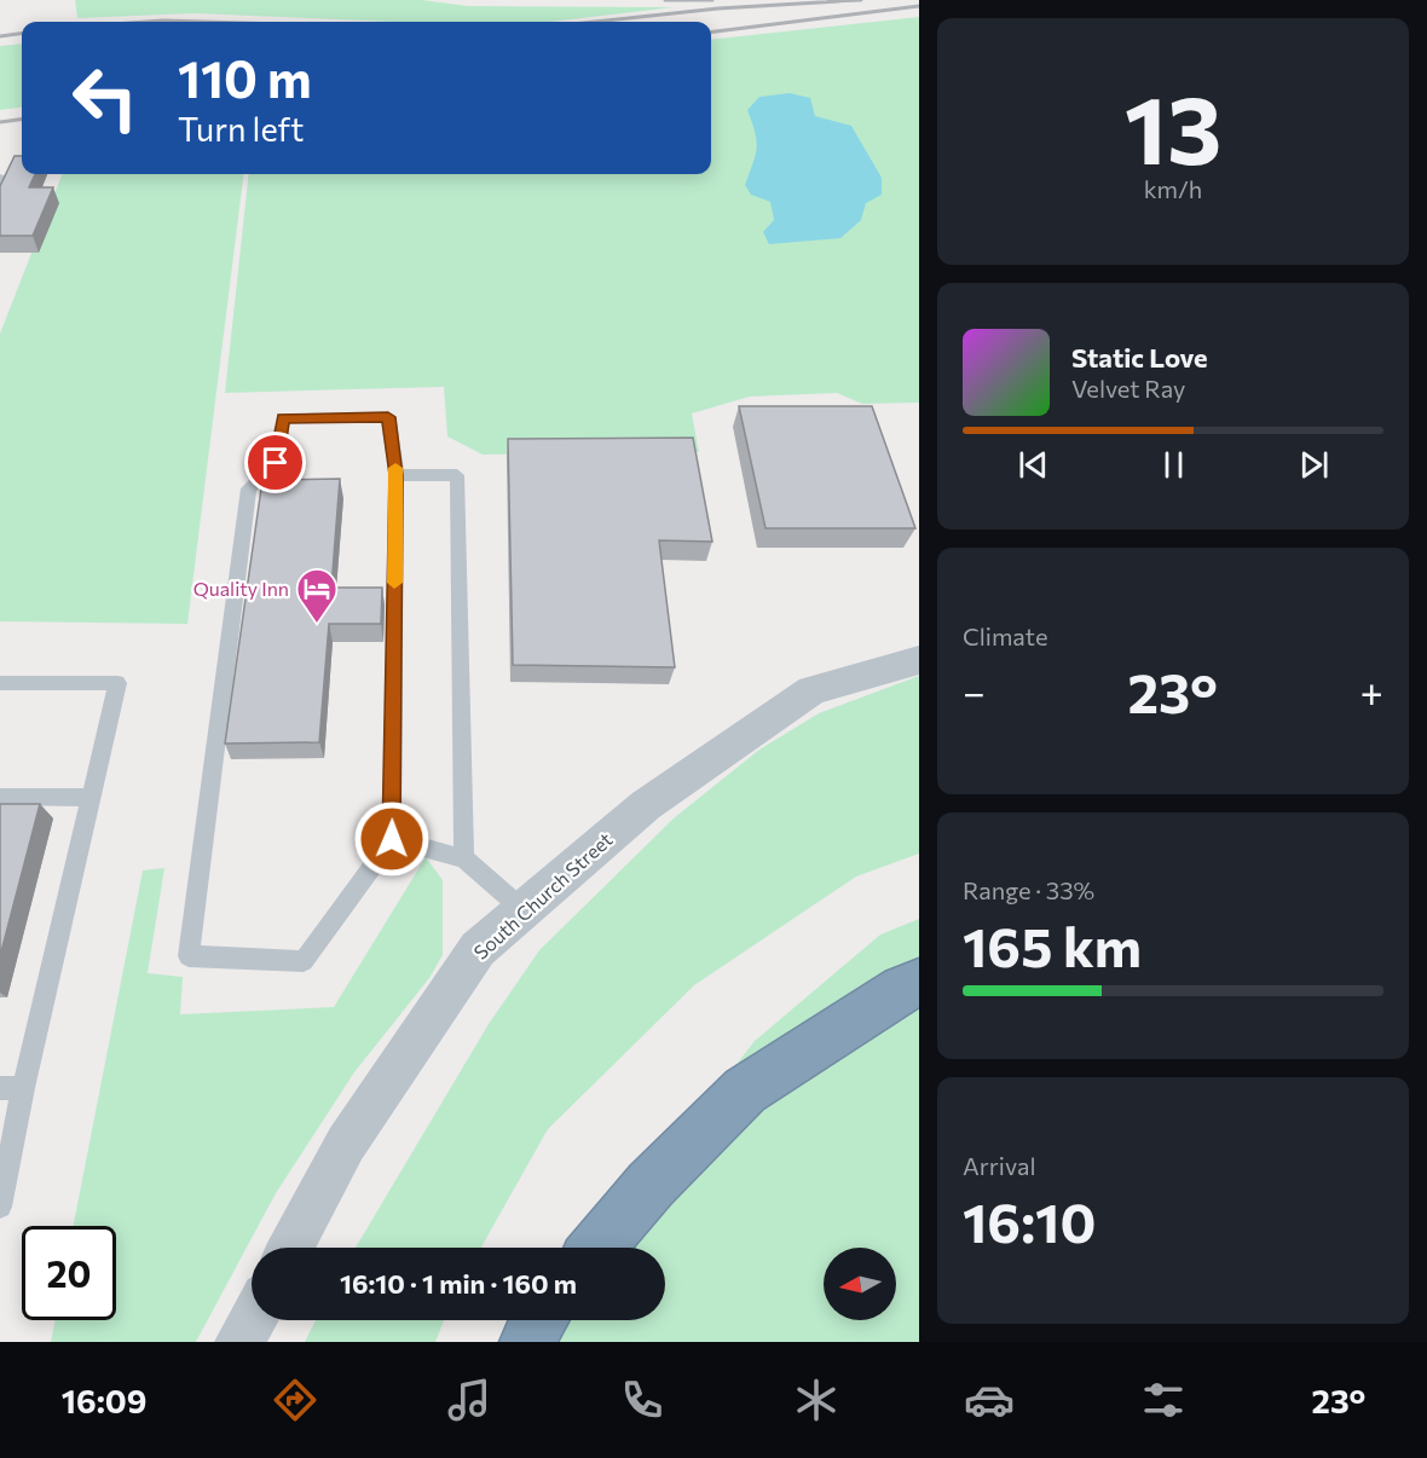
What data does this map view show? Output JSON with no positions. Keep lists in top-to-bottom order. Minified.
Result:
{"streets":{"street":["South Church Street"]},"places":{"hotel":["Quality Inn"]},"north":"left","page":{"tile":[["13","km/h"],"Climate",["Range · 33%","165 km"],["Arrival","16:10"]],"turn":["110 m","Turn left"],"song":["Static Love","Velvet Ray"],"heat":["−","23°","+"],"limit":"20","trip":"16:10 · 1 min · 160 m","tabs":["16:09","23°"]}}
